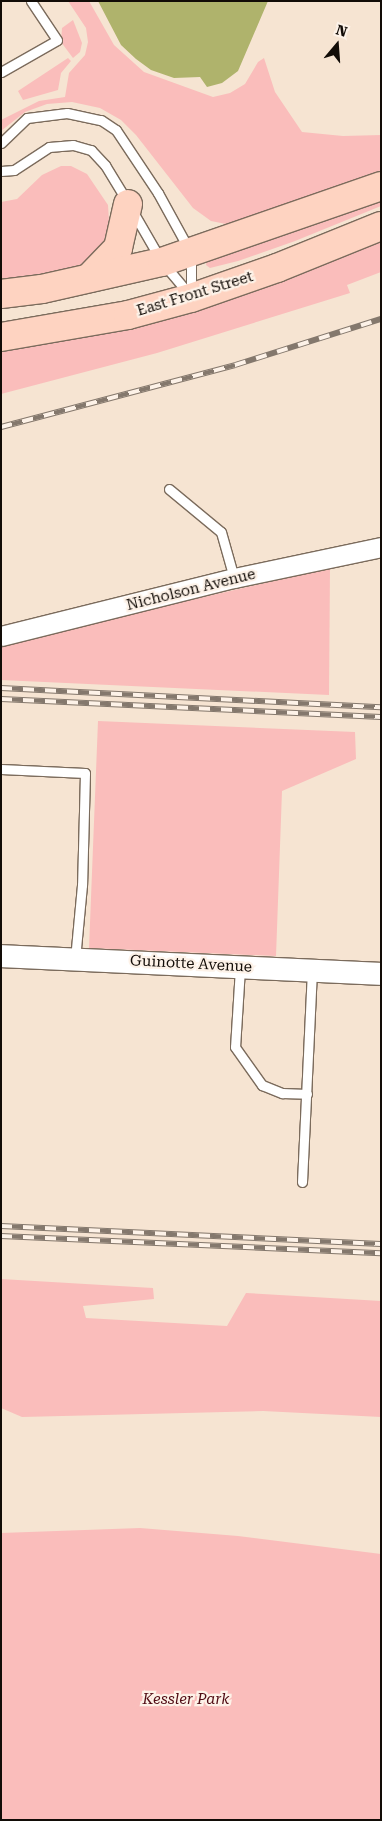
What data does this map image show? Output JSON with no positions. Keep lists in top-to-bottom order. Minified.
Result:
{"streets":{"main road":["East Front Street"],"street":["Nicholson Avenue","Guinotte Avenue"]},"parks":["Kessler Park"],"north":"top"}
